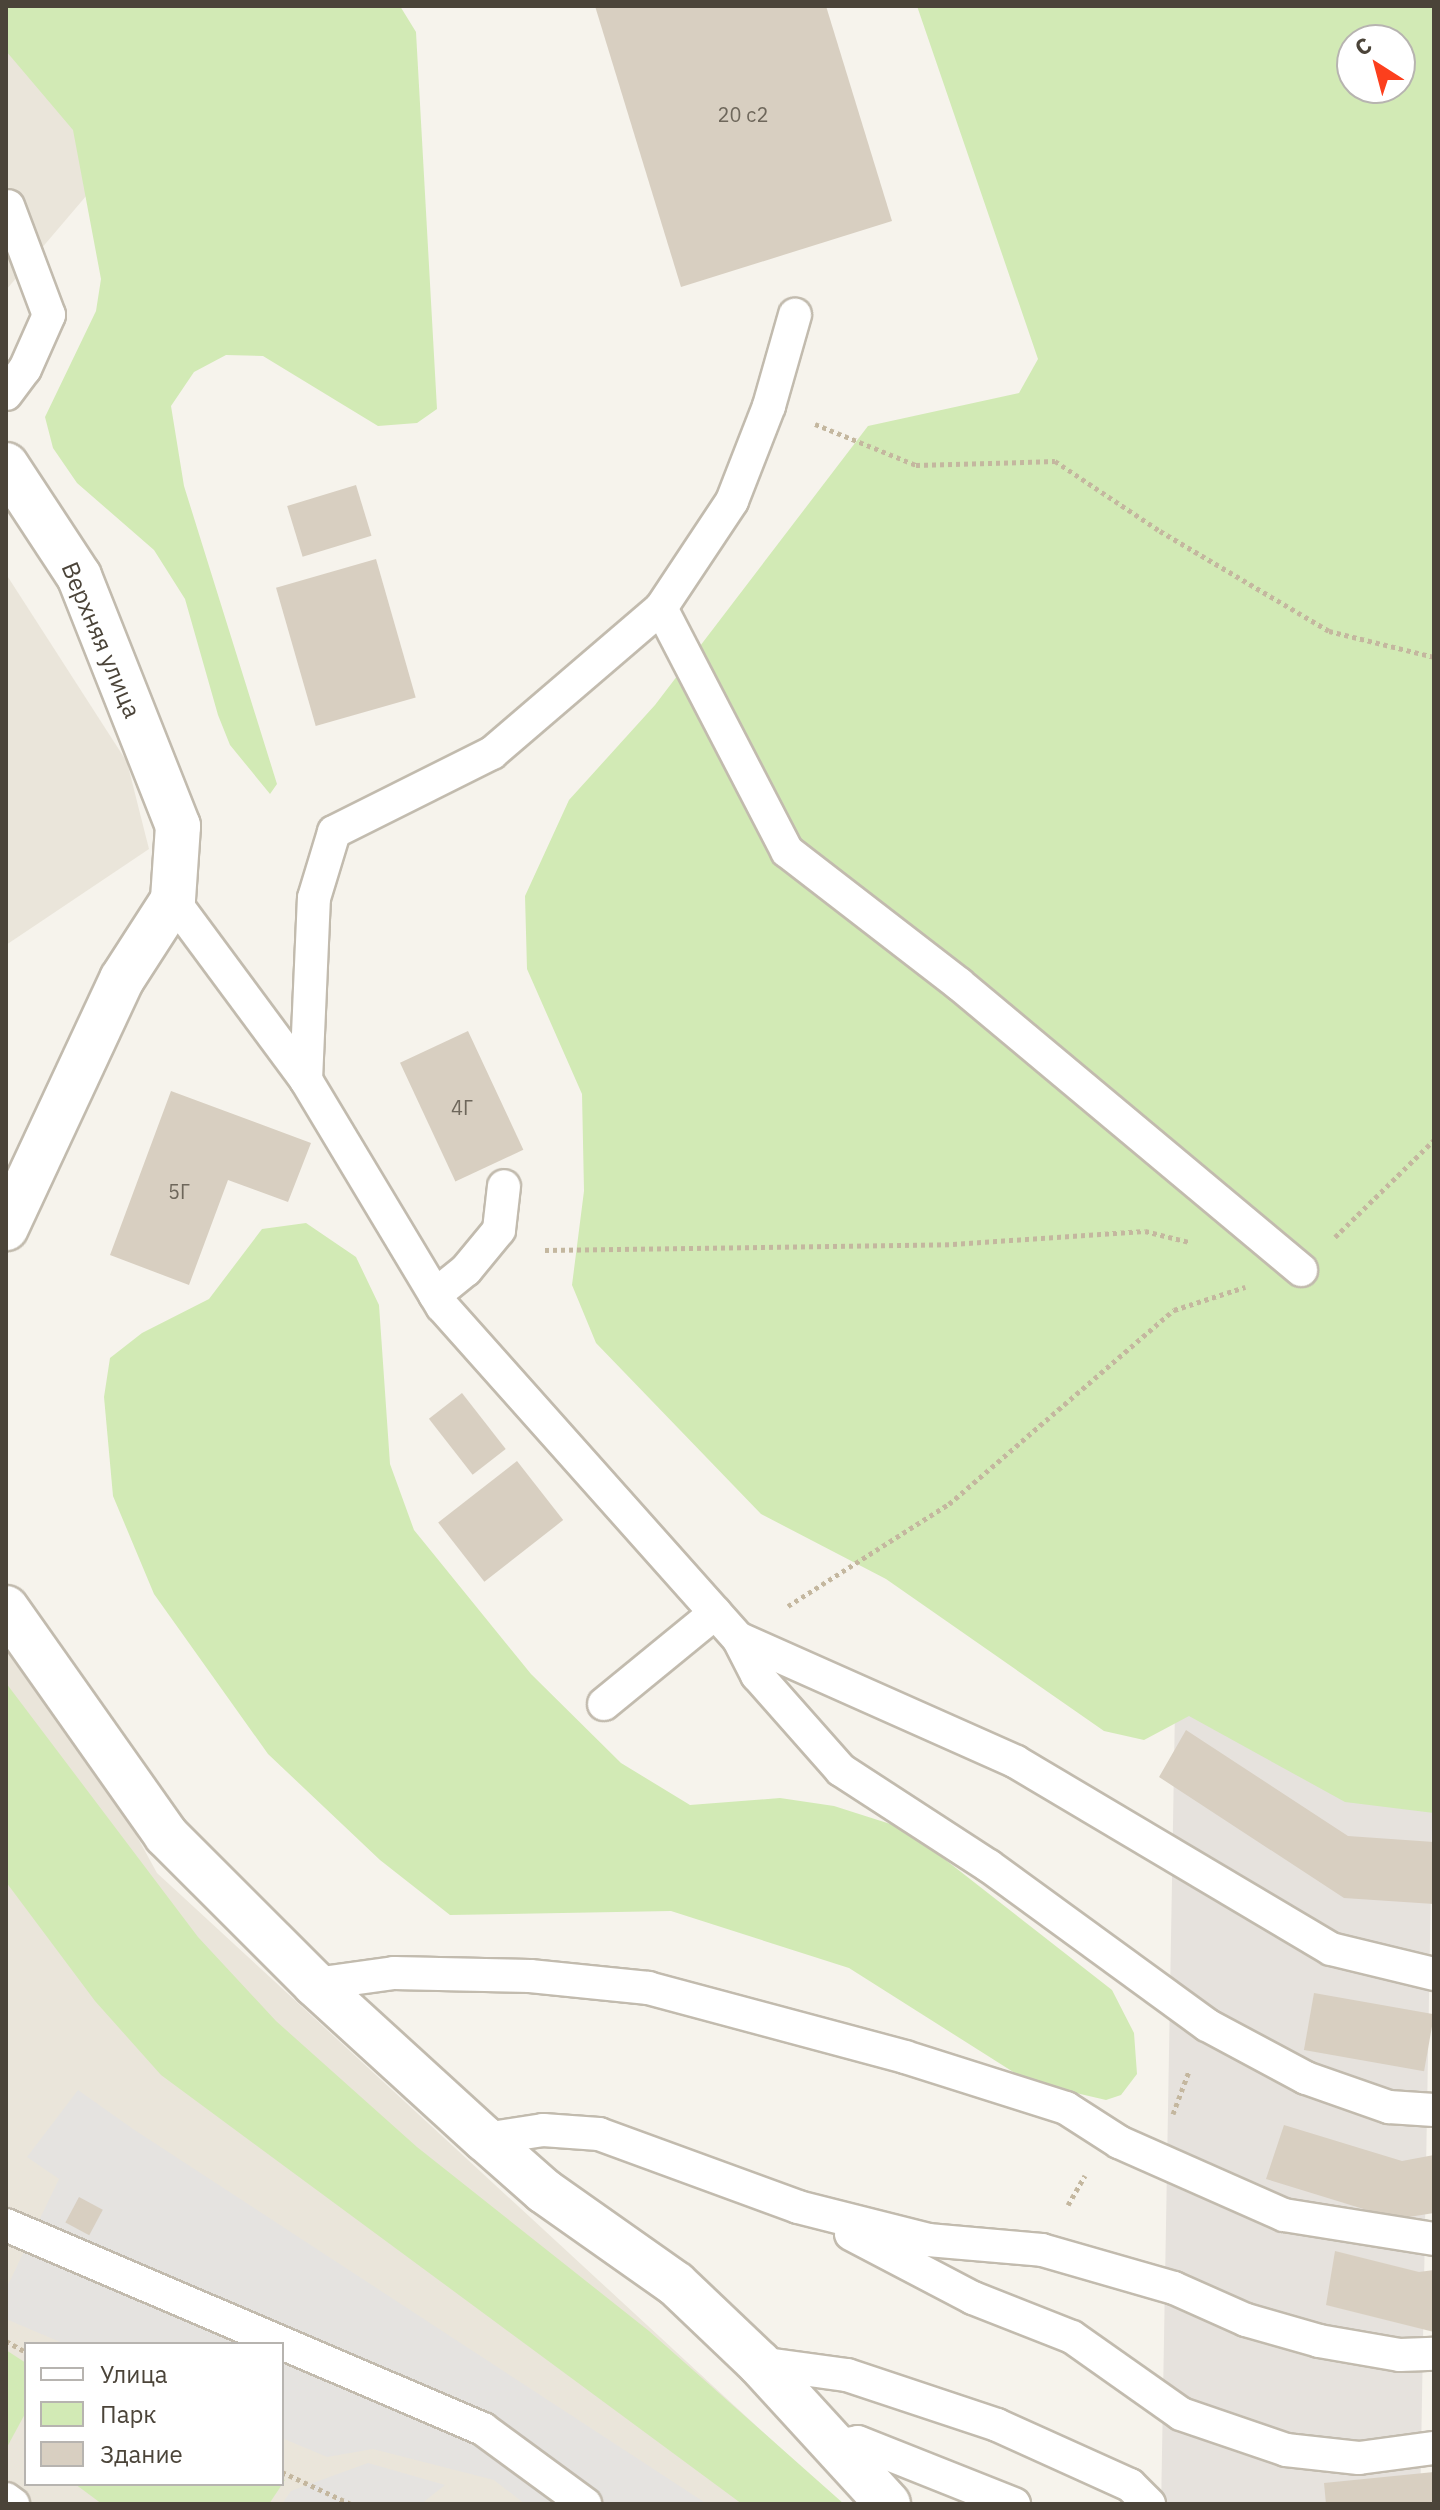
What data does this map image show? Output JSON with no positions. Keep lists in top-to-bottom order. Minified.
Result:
{"streets":{"street":["Верхняя улица"]},"house_numbers":["20 с2","4Г","5Г"],"legend":["Улица","Парк","Здание"],"north":"top left"}
